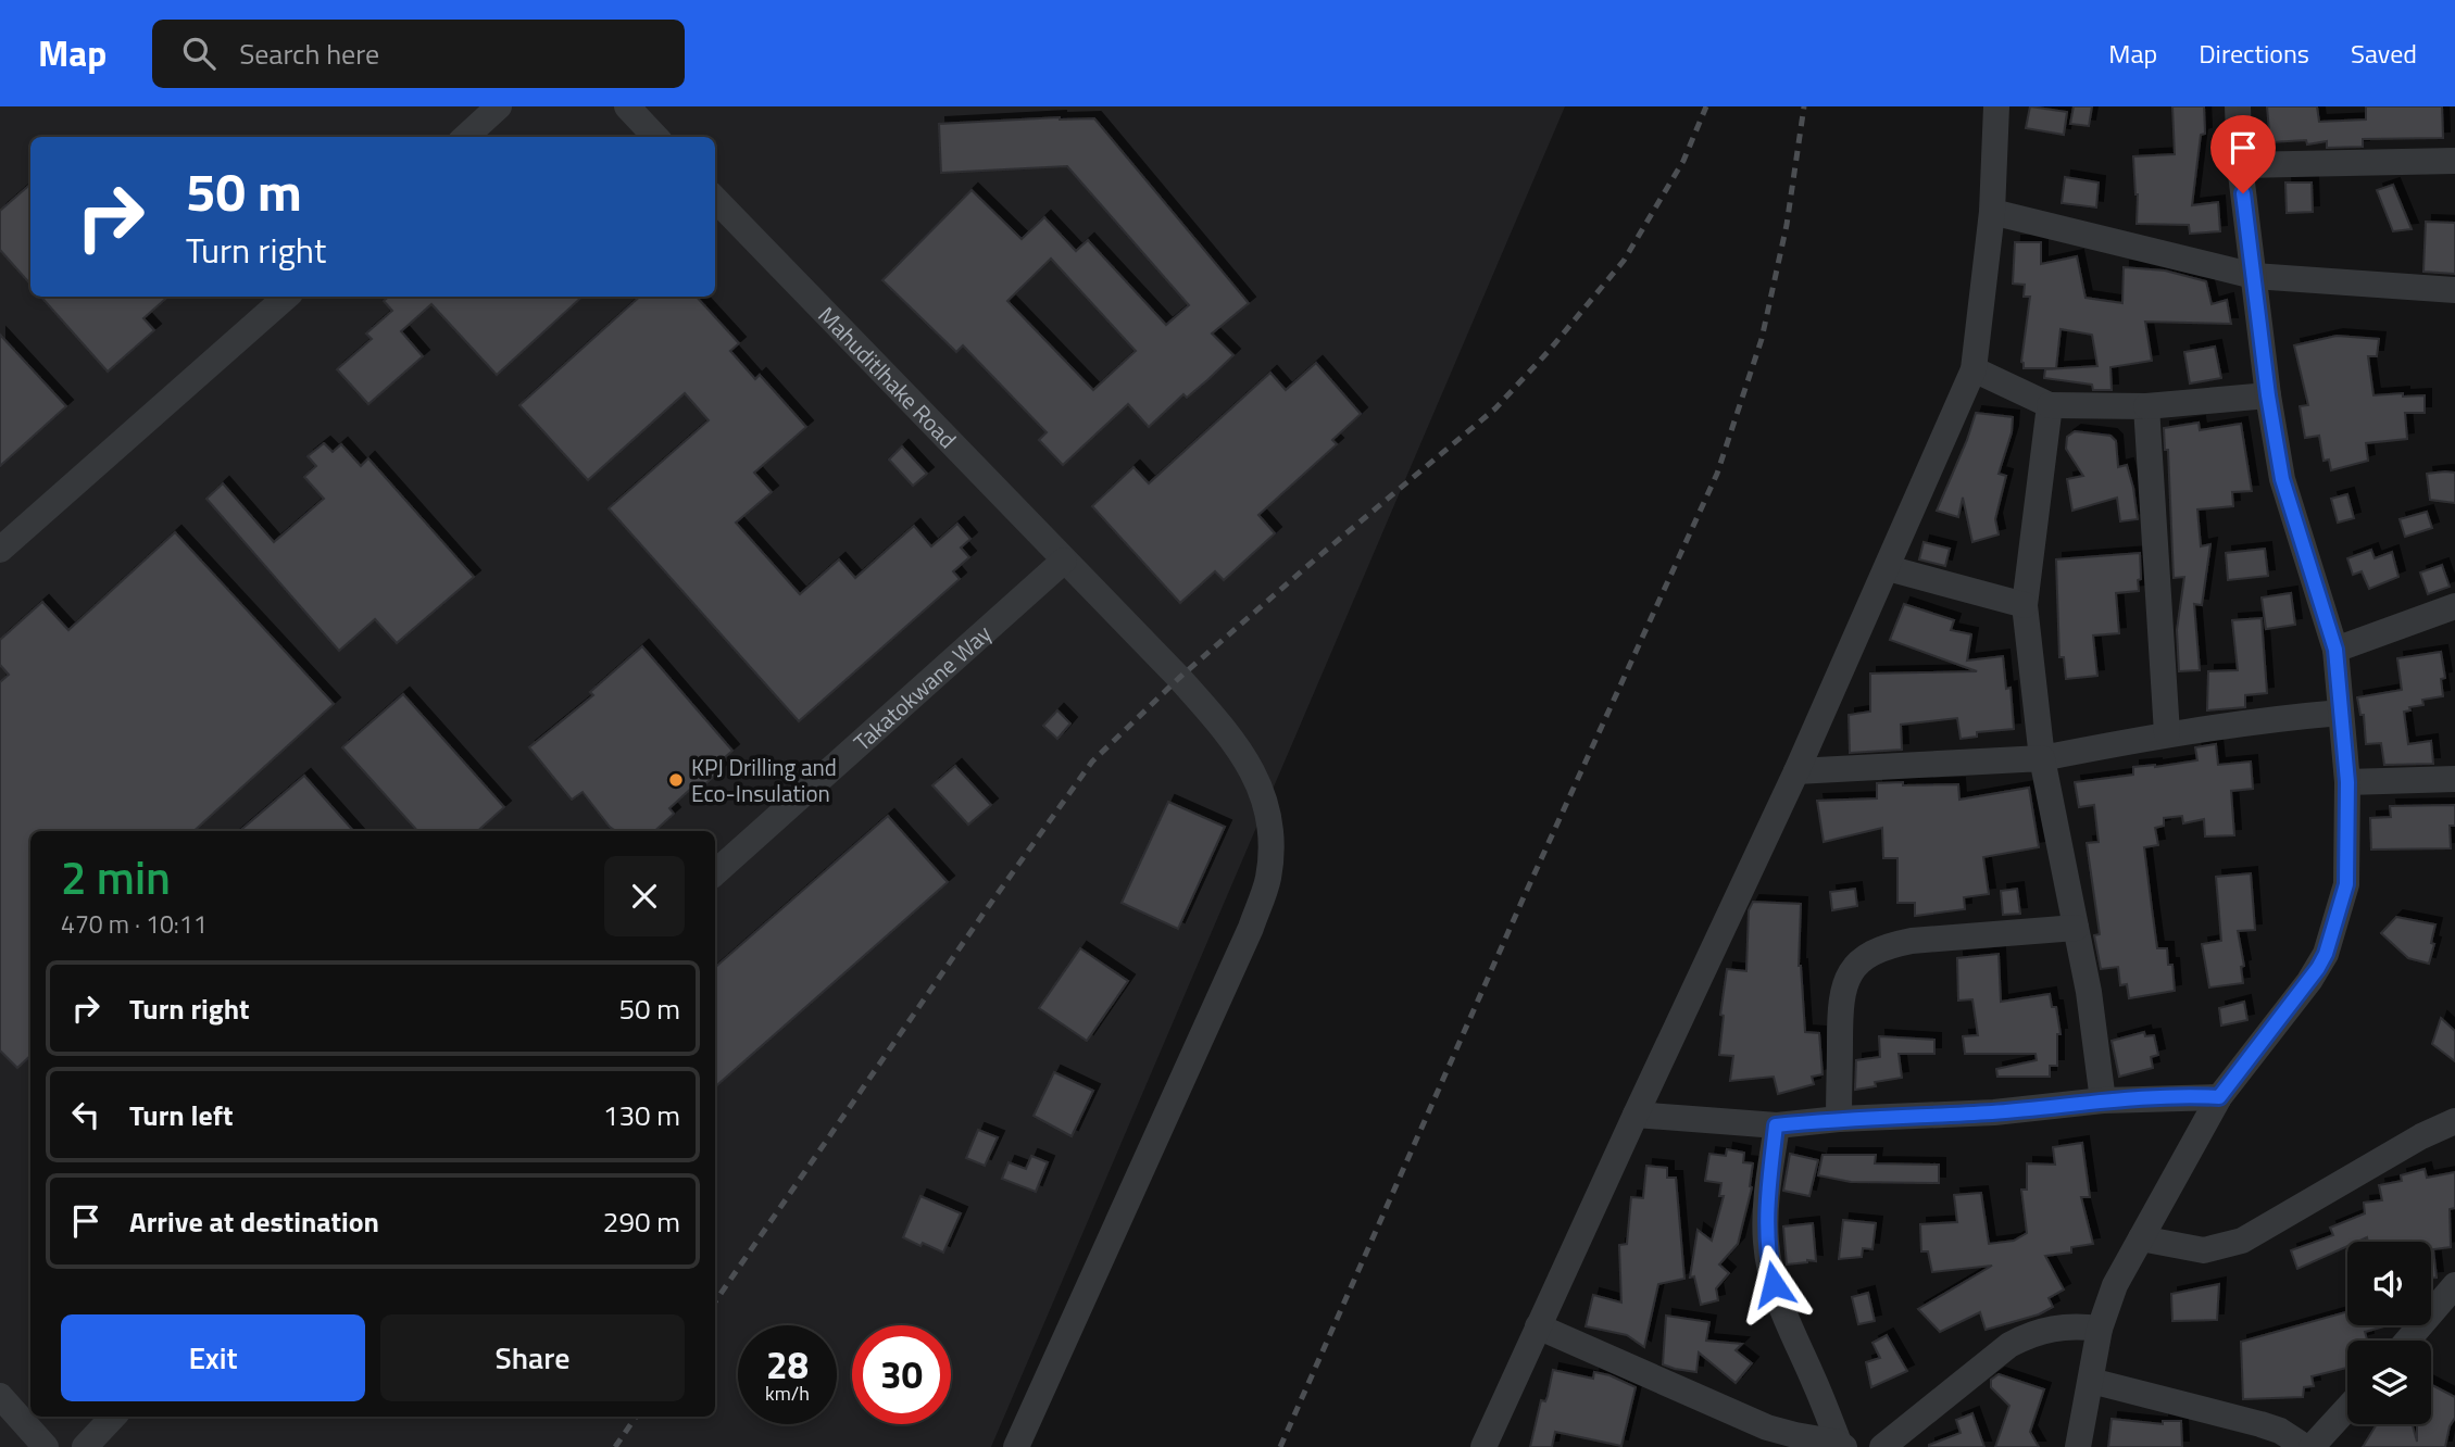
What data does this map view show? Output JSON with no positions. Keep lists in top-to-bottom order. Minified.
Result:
{"streets":{"street":["Mahuditlhake Road","Takatokwane Way"]},"crossings":[["Mahuditlhake Road","Takatokwane Way"]],"places":["KPJ Drilling and Eco-Insulation"],"page":{"header":"Map","search":"Search here","nav":["Map","Directions","Saved"],"turn":["50 m","Turn right"],"heading":["2 min","470 m · 10:11"],"list":[{"name":"Turn right","value":"50 m"},{"name":"Turn left","value":"130 m"},{"name":"Arrive at destination","value":"290 m"}],"buttons":["Exit","Share"],"speed":"28 km/h","limit":"30"}}
